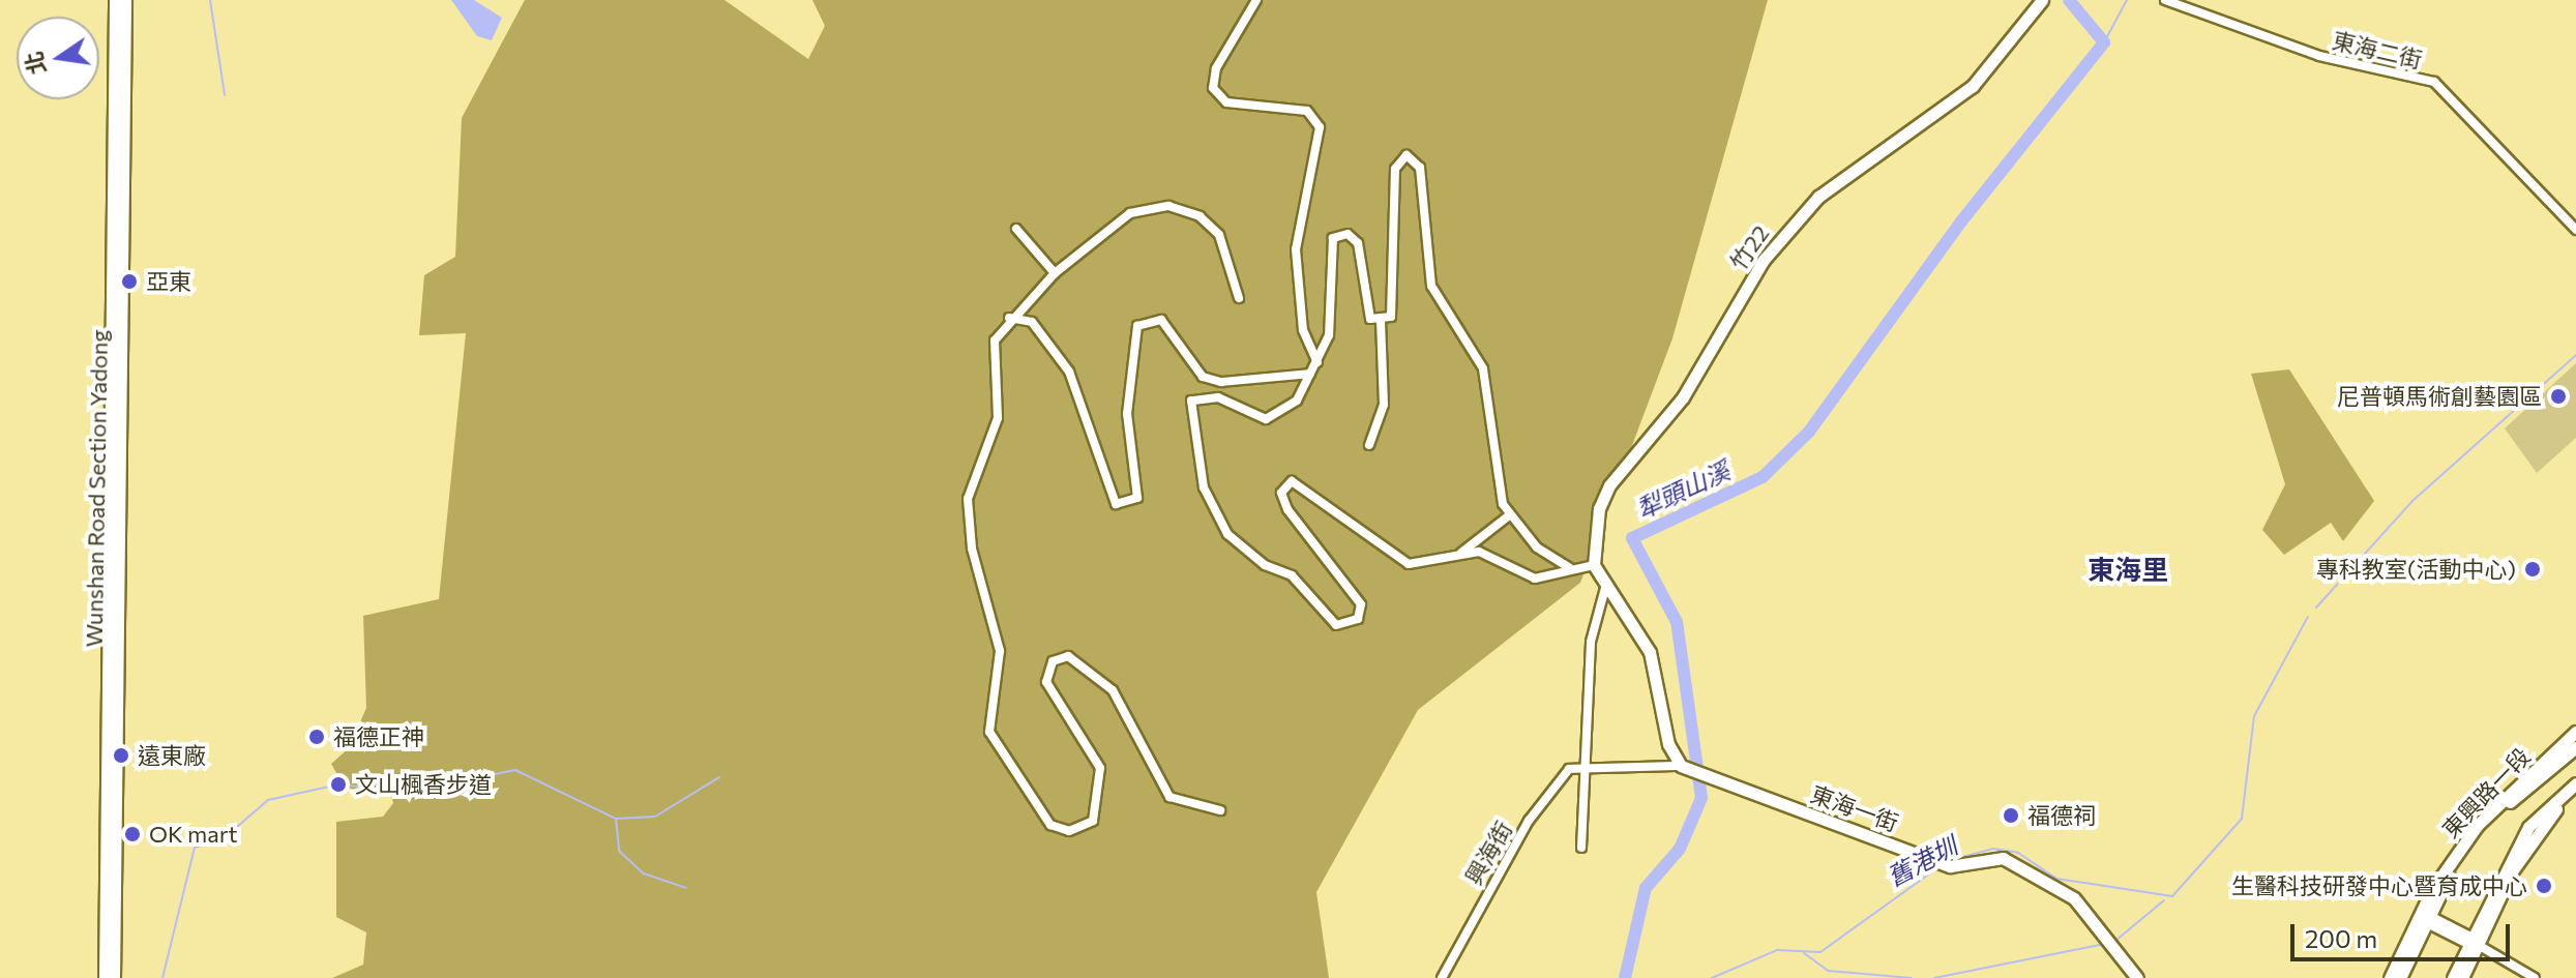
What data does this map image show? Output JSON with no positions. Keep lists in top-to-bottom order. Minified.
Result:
{"streets":{"main road":["竹22","Wunshan Road Section Yadong","東興路一段","東海一街"],"street":["東海二街","興海街"]},"districts":["東海里"],"water":["犁頭山溪","舊港圳"],"places":["亞東","尼普頓馬術創藝園區","專科教室(活動中心)","福德正神","遠東廠","文山楓香步道","福德祠","OK mart","生醫科技研發中心暨育成中心"],"scale_bar":"200 m","north":"left"}
